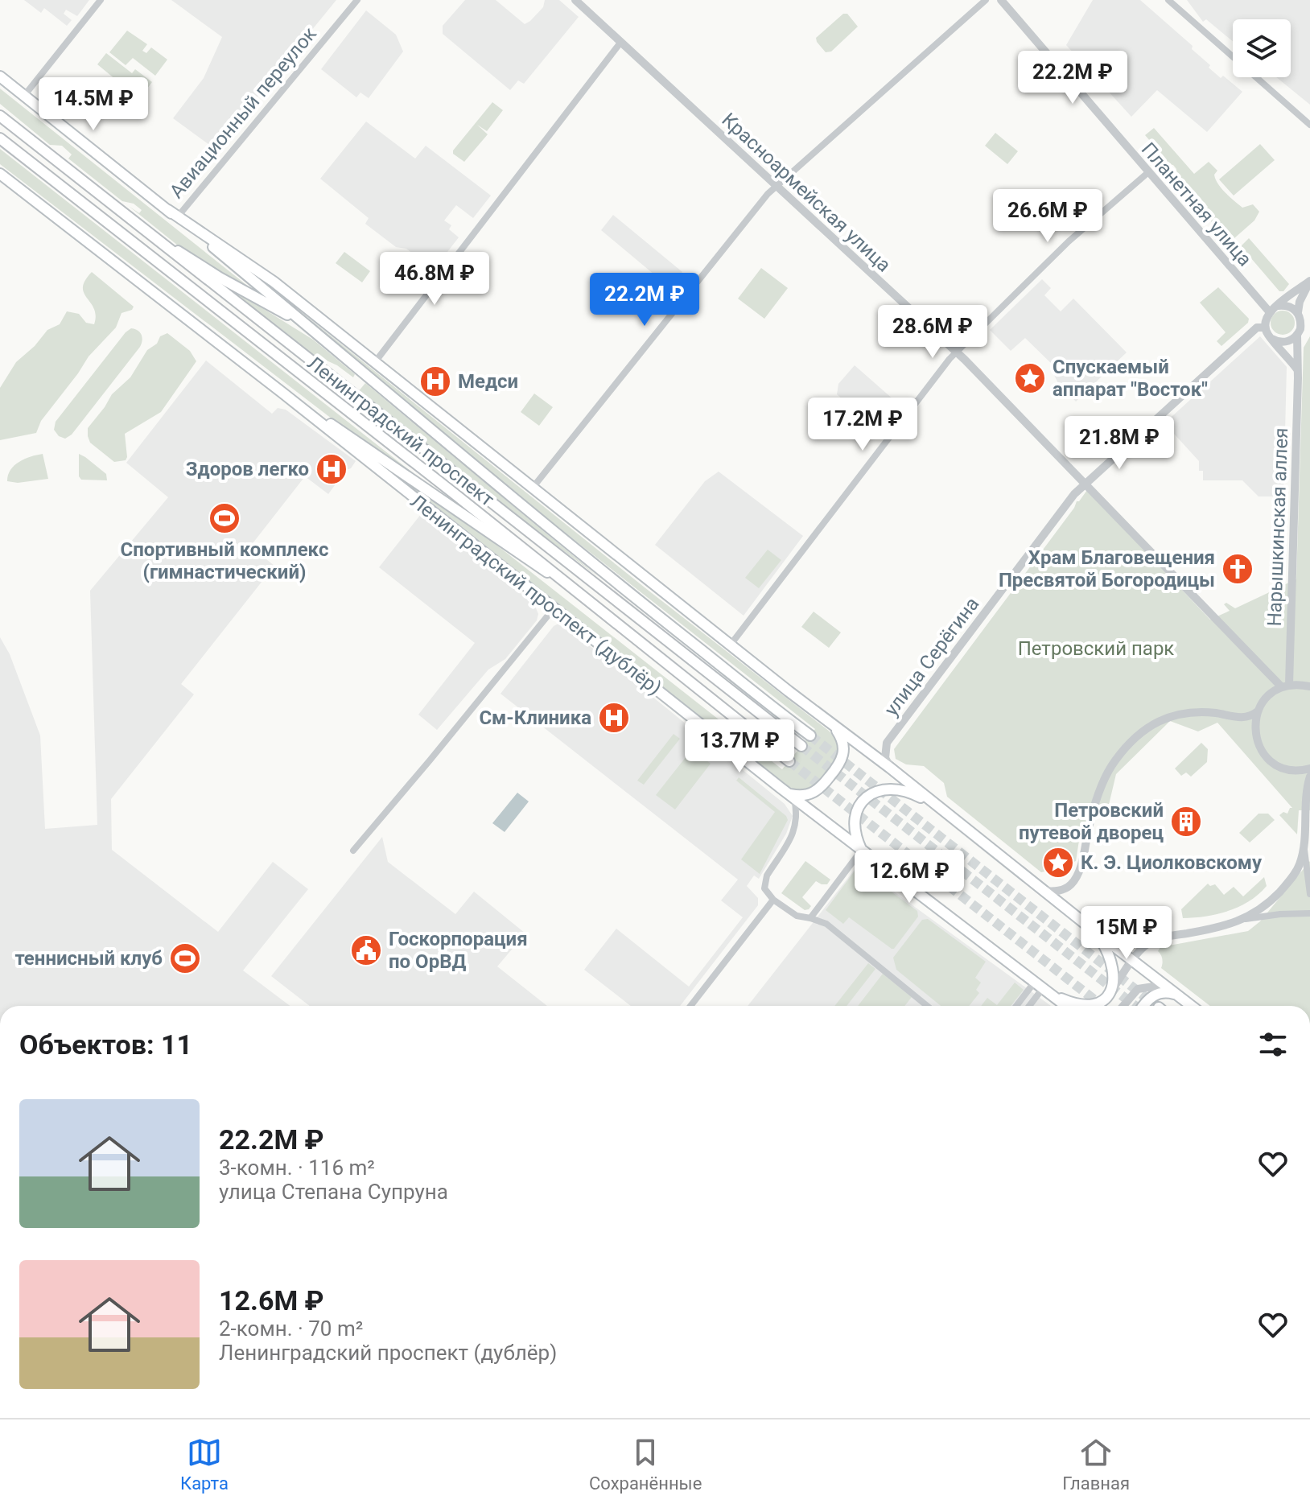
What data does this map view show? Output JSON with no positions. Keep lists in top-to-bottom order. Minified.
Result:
{"streets":{"main road":["Ленинградский проспект","Ленинградский проспект (дублёр)"],"street":["Авиационный переулок","Красноармейская улица","Планетная улица","Нарышкинская аллея","улица Серёгина"]},"crossings":[["Красноармейская улица","Нарышкинская аллея"],["Красноармейская улица","улица Серёгина"],["Планетная улица","Нарышкинская аллея"],["Планетная улица","улица Серёгина"],["Нарышкинская аллея","улица Серёгина"]],"parks":["Петровский парк"],"places":{"place":["Спускаемый аппарат \"Восток\"","К. Э. Циолковскому"],"hospital":["Медси","Здоров легко","См-Клиника"],"sports":["Спортивный комплекс (гимнастический)","теннисный клуб"],"church":["Храм Благовещения Пресвятой Богородицы"],"building":["Петровский путевой дворец"],"public building":["Госкорпорация по ОрВД"]},"page":{"price":["22.2M ₽","14.5M ₽","26.6M ₽","46.8M ₽","22.2M ₽","28.6M ₽","17.2M ₽","21.8M ₽","13.7M ₽","12.6M ₽","15M ₽"],"heading":"Объектов: 11","list":[{"name":"22.2M ₽","note":"3-комн. · 116 m² · улица Степана Супруна"},{"name":"12.6M ₽","note":"2-комн. · 70 m² · Ленинградский проспект (дублёр)"}],"tabs":["Карта","Сохранённые","Главная"]}}
